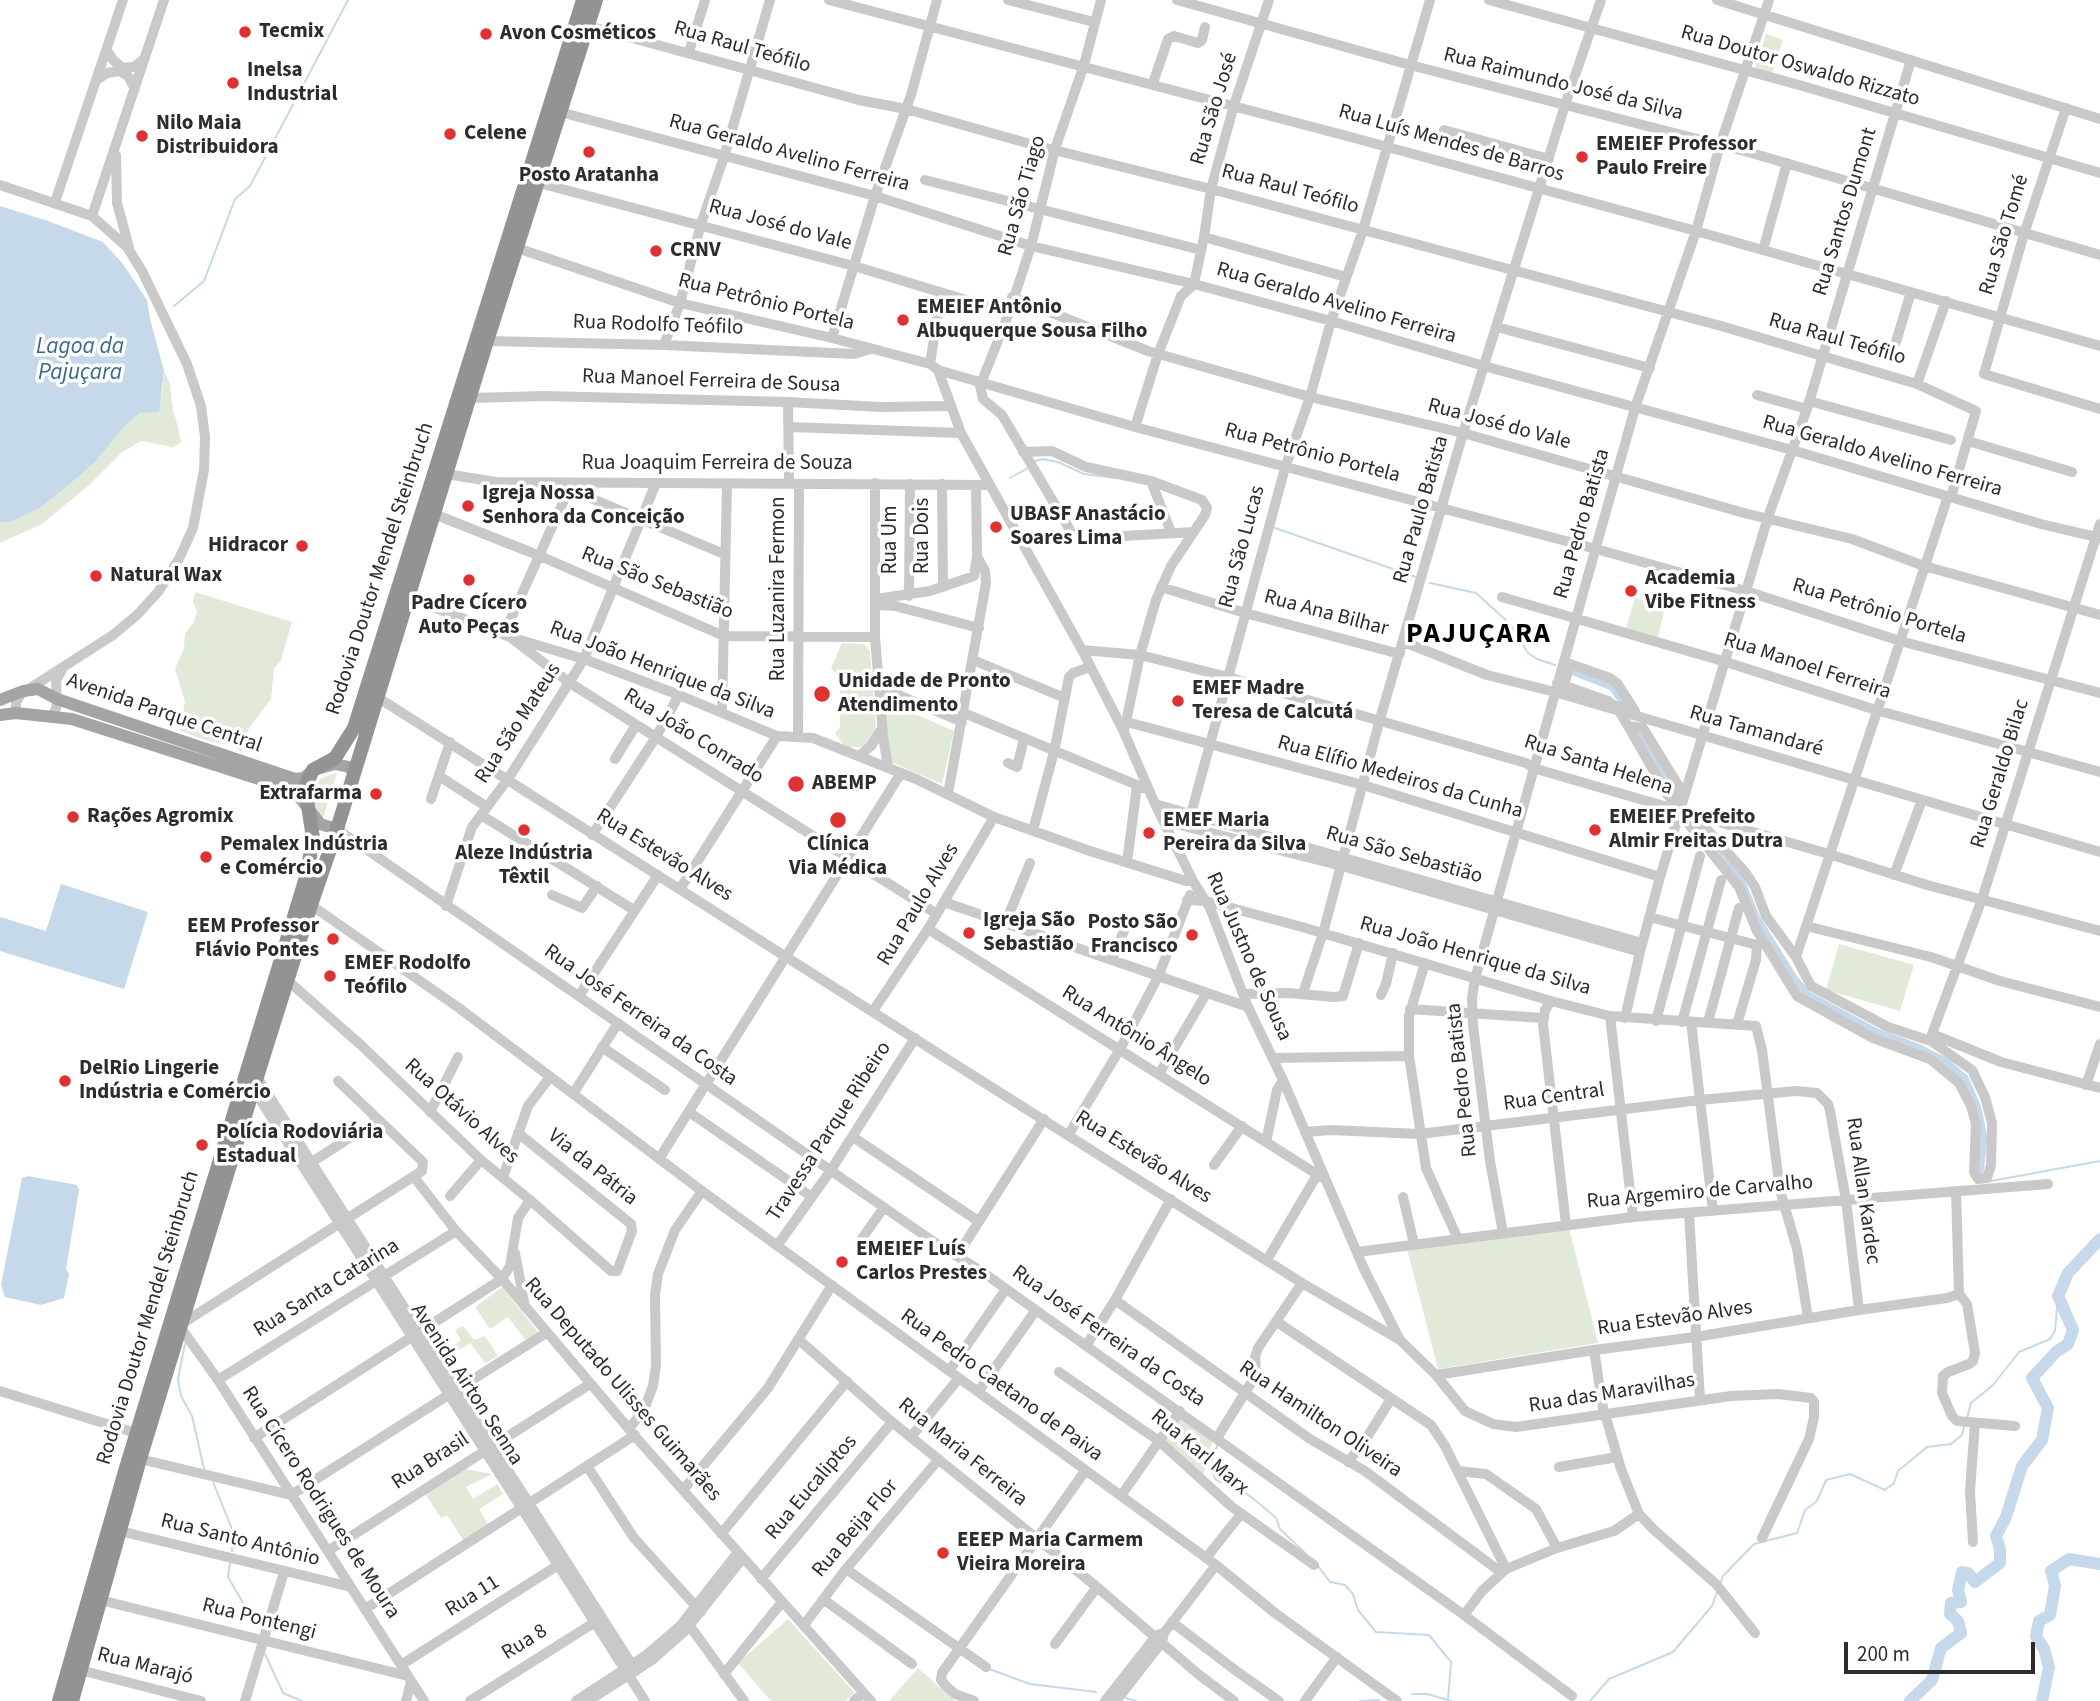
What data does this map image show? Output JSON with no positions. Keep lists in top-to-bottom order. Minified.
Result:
{"streets":{"highway":["Rodovia Doutor Mendel Steinbruch"],"main road":["Avenida Parque Central"],"street":["Rua Raul Teófilo","Rua Doutor Oswaldo Rizzato","Rua Raimundo José da Silva","Rua São José","Rua Luís Mendes de Barros","Rua Geraldo Avelino Ferreira","Rua São Tiago","Rua Santos Dumont","Rua José do Vale","Rua São Tomé","Rua Petrônio Portela","Rua Rodolfo Teófilo","Rua Manoel Ferreira de Sousa","Rua Joaquim Ferreira de Souza","Rua Paulo Batista","Rua Pedro Batista","Rua Dois","Rua Um","Rua São Lucas","Rua São Sebastião","Rua Luzanira Fermon","Rua Ana Bilhar","Rua Manoel Ferreira","Rua João Henrique da Silva","Rua São Mateus","Rua Tamandaré","Rua João Conrado","Rua Santa Helena","Rua Geraldo Bilac","Rua Elífio Medeiros da Cunha","Rua Estevão Alves","Rua Paulo Alves","Rua Justno de Sousa","Rua José Ferreira da Costa","Rua Antônio Ângelo","Rua Central","Rua Otávio Alves","Travessa Parque Ribeiro","Via da Pátria","Rua Allan Kardec","Rua Argemiro de Carvalho","Rua Santa Catarina","Avenida Airton Senna","Rua Pedro Caetano de Paiva","Rua Deputado Ulisses Guimarães","Rua das Maravilhas","Rua Hamilton Oliveira","Rua Maria Ferreira","Rua Karl Marx","Rua Brasil","Rua Eucaliptos","Rua Cícero Rodrigues de Moura","Rua Beija Flor","Rua Santo Antônio","Rua 11","Rua Pontengi","Rua 8","Rua Marajó"]},"crossings":[["Rua Raul Teófilo","Rua São José"],["Rua Raul Teófilo","Rua São Tiago"],["Rua Raul Teófilo","Rua Santos Dumont"],["Rua Raul Teófilo","Rua Paulo Batista"],["Rua Raul Teófilo","Rua Pedro Batista"],["Rua Raul Teófilo","Rua São Lucas"],["Rua Raul Teófilo","Rodovia Doutor Mendel Steinbruch"],["Rua Doutor Oswaldo Rizzato","Rua Santos Dumont"],["Rua Doutor Oswaldo Rizzato","Rua São Tomé"],["Rua Doutor Oswaldo Rizzato","Rua Paulo Batista"],["Rua Doutor Oswaldo Rizzato","Rua Pedro Batista"],["Rua Raimundo José da Silva","Rua São José"],["Rua Raimundo José da Silva","Rua Santos Dumont"],["Rua Raimundo José da Silva","Rua São Tomé"],["Rua Raimundo José da Silva","Rua Paulo Batista"],["Rua Raimundo José da Silva","Rua Pedro Batista"],["Rua Raimundo José da Silva","Rua São Lucas"],["Rua São José","Rua Luís Mendes de Barros"],["Rua São José","Rua Geraldo Avelino Ferreira"],["Rua São José","Rua José do Vale"],["Rua São José","Rua Petrônio Portela"],["Rua Luís Mendes de Barros","Rua São Tiago"],["Rua Luís Mendes de Barros","Rua Santos Dumont"],["Rua Luís Mendes de Barros","Rua São Tomé"],["Rua Luís Mendes de Barros","Rua Paulo Batista"],["Rua Luís Mendes de Barros","Rua Pedro Batista"],["Rua Luís Mendes de Barros","Rua São Lucas"],["Rua Geraldo Avelino Ferreira","Rua São Tiago"],["Rua Geraldo Avelino Ferreira","Rua Santos Dumont"],["Rua Geraldo Avelino Ferreira","Rua Paulo Batista"],["Rua Geraldo Avelino Ferreira","Rua Pedro Batista"],["Rua Geraldo Avelino Ferreira","Rua São Lucas"],["Rua Geraldo Avelino Ferreira","Rodovia Doutor Mendel Steinbruch"],["Rua Geraldo Avelino Ferreira","Rua Geraldo Bilac"],["Rua São Tiago","Rua José do Vale"],["Rua São Tiago","Rua Petrônio Portela"],["Rua Santos Dumont","Rua José do Vale"],["Rua Santos Dumont","Rua Petrônio Portela"],["Rua Santos Dumont","Rua São Sebastião"],["Rua Santos Dumont","Rua Manoel Ferreira"],["Rua Santos Dumont","Rua João Henrique da Silva"],["Rua Santos Dumont","Rua Tamandaré"],["Rua Santos Dumont","Rua Santa Helena"],["Rua Santos Dumont","Rua Elífio Medeiros da Cunha"],["Rua José do Vale","Rua Paulo Batista"],["Rua José do Vale","Rua Pedro Batista"],["Rua José do Vale","Rua São Lucas"],["Rua José do Vale","Rodovia Doutor Mendel Steinbruch"],["Rua José do Vale","Rua Geraldo Bilac"],["Rua José do Vale","Rua Justno de Sousa"],["Rua Petrônio Portela","Rua Rodolfo Teófilo"],["Rua Petrônio Portela","Rua Paulo Batista"],["Rua Petrônio Portela","Rua Pedro Batista"],["Rua Petrônio Portela","Rua São Lucas"],["Rua Petrônio Portela","Rodovia Doutor Mendel Steinbruch"],["Rua Petrônio Portela","Rua Geraldo Bilac"],["Rua Petrônio Portela","Rua Justno de Sousa"],["Rua Rodolfo Teófilo","Rodovia Doutor Mendel Steinbruch"],["Rua Manoel Ferreira de Sousa","Rodovia Doutor Mendel Steinbruch"],["Rua Manoel Ferreira de Sousa","Rua Luzanira Fermon"],["Rua Manoel Ferreira de Sousa","Rua Justno de Sousa"],["Rua Joaquim Ferreira de Souza","Rua Dois"],["Rua Joaquim Ferreira de Souza","Rua Um"],["Rua Joaquim Ferreira de Souza","Rodovia Doutor Mendel Steinbruch"],["Rua Joaquim Ferreira de Souza","Rua Luzanira Fermon"],["Rua Joaquim Ferreira de Souza","Rua São Mateus"],["Rua Joaquim Ferreira de Souza","Rua Justno de Sousa"],["Rua Paulo Batista","Rua São Sebastião"],["Rua Paulo Batista","Rua Ana Bilhar"],["Rua Paulo Batista","Rua João Henrique da Silva"],["Rua Paulo Batista","Rua Tamandaré"],["Rua Paulo Batista","Rua Santa Helena"],["Rua Paulo Batista","Rua Elífio Medeiros da Cunha"],["Rua Pedro Batista","Rua São Sebastião"],["Rua Pedro Batista","Rua Manoel Ferreira"],["Rua Pedro Batista","Rua João Henrique da Silva"],["Rua Pedro Batista","Rua Tamandaré"],["Rua Pedro Batista","Rua Santa Helena"],["Rua Pedro Batista","Rua Elífio Medeiros da Cunha"],["Rua Pedro Batista","Rua Central"],["Rua Pedro Batista","Rua Argemiro de Carvalho"],["Rua São Lucas","Rua São Sebastião"],["Rua São Lucas","Rua Ana Bilhar"],["Rua São Lucas","Rua Santa Helena"],["Rua São Lucas","Rua Elífio Medeiros da Cunha"],["Rodovia Doutor Mendel Steinbruch","Rua São Sebastião"],["Rodovia Doutor Mendel Steinbruch","Rua João Henrique da Silva"],["Rodovia Doutor Mendel Steinbruch","Avenida Parque Central"],["Rodovia Doutor Mendel Steinbruch","Rua Estevão Alves"],["Rodovia Doutor Mendel Steinbruch","Rua José Ferreira da Costa"],["Rodovia Doutor Mendel Steinbruch","Rua Otávio Alves"],["Rodovia Doutor Mendel Steinbruch","Avenida Airton Senna"],["Rodovia Doutor Mendel Steinbruch","Rua Pedro Caetano de Paiva"],["Rodovia Doutor Mendel Steinbruch","Rua Cícero Rodrigues de Moura"],["Rodovia Doutor Mendel Steinbruch","Rua Santo Antônio"],["Rodovia Doutor Mendel Steinbruch","Rua Pontengi"],["Rodovia Doutor Mendel Steinbruch","Rua Marajó"],["Rua São Sebastião","Rua Luzanira Fermon"],["Rua São Sebastião","Rua São Mateus"],["Rua São Sebastião","Rua Justno de Sousa"],["Rua Luzanira Fermon","Rua João Henrique da Silva"],["Rua Manoel Ferreira","Rua Geraldo Bilac"],["Rua João Henrique da Silva","Rua São Mateus"],["Rua João Henrique da Silva","Rua João Conrado"],["Rua João Henrique da Silva","Rua Paulo Alves"],["Rua João Henrique da Silva","Rua Justno de Sousa"],["Rua João Henrique da Silva","Rua Central"],["Rua João Henrique da Silva","Rua Allan Kardec"],["Avenida Parque Central","Rua José Ferreira da Costa"],["Rua São Mateus","Rua João Conrado"],["Rua São Mateus","Rua Estevão Alves"],["Rua São Mateus","Rua José Ferreira da Costa"],["Rua Tamandaré","Rua Geraldo Bilac"],["Rua João Conrado","Rua Paulo Alves"],["Rua Santa Helena","Rua Geraldo Bilac"],["Rua Santa Helena","Rua Justno de Sousa"],["Rua Elífio Medeiros da Cunha","Rua Justno de Sousa"],["Rua Estevão Alves","Rua Paulo Alves"],["Rua Estevão Alves","Rua Justno de Sousa"],["Rua Estevão Alves","Travessa Parque Ribeiro"],["Rua Estevão Alves","Rua Allan Kardec"],["Rua Estevão Alves","Rua das Maravilhas"],["Rua Paulo Alves","Rua Antônio Ângelo"],["Rua Justno de Sousa","Rua Antônio Ângelo"],["Rua Justno de Sousa","Rua Central"],["Rua Justno de Sousa","Rua Argemiro de Carvalho"],["Rua José Ferreira da Costa","Travessa Parque Ribeiro"],["Rua Central","Rua Allan Kardec"],["Rua Otávio Alves","Via da Pátria"],["Travessa Parque Ribeiro","Rua Pedro Caetano de Paiva"],["Rua Allan Kardec","Rua Argemiro de Carvalho"],["Rua Santa Catarina","Avenida Airton Senna"],["Rua Santa Catarina","Rua Deputado Ulisses Guimarães"],["Rua Santa Catarina","Rua Cícero Rodrigues de Moura"],["Avenida Airton Senna","Rua Brasil"],["Avenida Airton Senna","Rua 11"],["Avenida Airton Senna","Rua 8"],["Rua Deputado Ulisses Guimarães","Rua Brasil"],["Rua Deputado Ulisses Guimarães","Rua Eucaliptos"],["Rua Deputado Ulisses Guimarães","Rua Beija Flor"],["Rua Maria Ferreira","Rua Eucaliptos"],["Rua Maria Ferreira","Rua Beija Flor"],["Rua Brasil","Rua Cícero Rodrigues de Moura"],["Rua Cícero Rodrigues de Moura","Rua Santo Antônio"],["Rua Cícero Rodrigues de Moura","Rua 11"],["Rua Cícero Rodrigues de Moura","Rua Pontengi"]],"districts":["PAJUÇARA"],"water":["Lagoa da Pajuçara"],"places":["Tecmix","Avon Cosméticos","Inelsa Industrial","Celene","Nilo Maia Distribuidora","Posto Aratanha","EMEIEF Professor Paulo Freire","CRNV","EMEIEF Antônio Albuquerque Sousa Filho","Igreja Nossa Senhora da Conceição","UBASF Anastácio Soares Lima","Hidracor","Natural Wax","Padre Cícero Auto Peças","Academia Vibe Fitness","Unidade de Pronto Atendimento","EMEF Madre Teresa de Calcutá","ABEMP","Extrafarma","Rações Agromix","Clínica Via Médica","Aleze Indústria Têxtil","EMEIEF Prefeito Almir Freitas Dutra","EMEF Maria Pereira da Silva","Pemalex Indústria e Comércio","Igreja São Sebastião","Posto São Francisco","EEM Professor Flávio Pontes","EMEF Rodolfo Teófilo","DelRio Lingerie Indústria e Comércio","Polícia Rodoviária Estadual","EMEIEF Luís Carlos Prestes","EEEP Maria Carmem Vieira Moreira"],"scale_bar":"200 m"}
